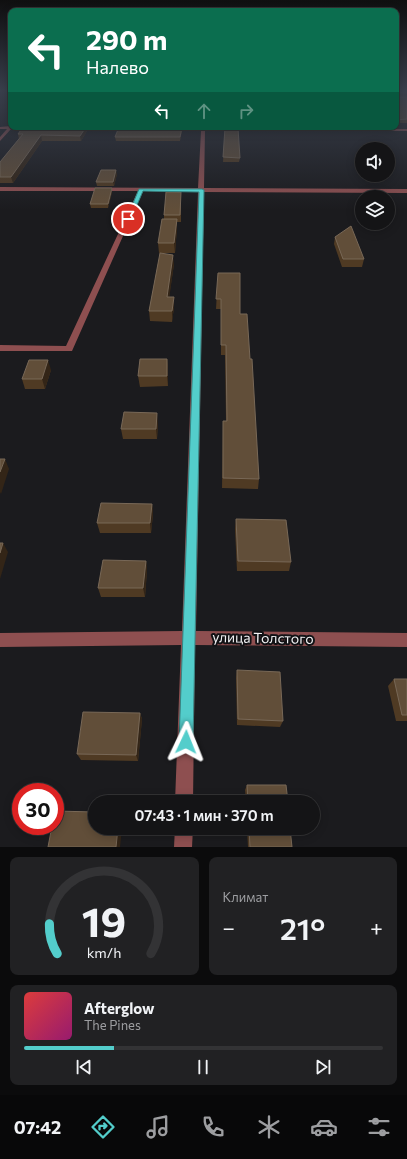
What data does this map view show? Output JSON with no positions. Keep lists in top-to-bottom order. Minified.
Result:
{"streets":{"street":["улица Толстого"]},"page":{"turn":["290 m","Налево"],"limit":"30","trip":"07:43 · 1 мин · 370 m","tile":"Климат","heat":["−","21°","+"],"song":["Afterglow","The Pines"],"tabs":"07:42","gauge":["19","km/h"]}}
